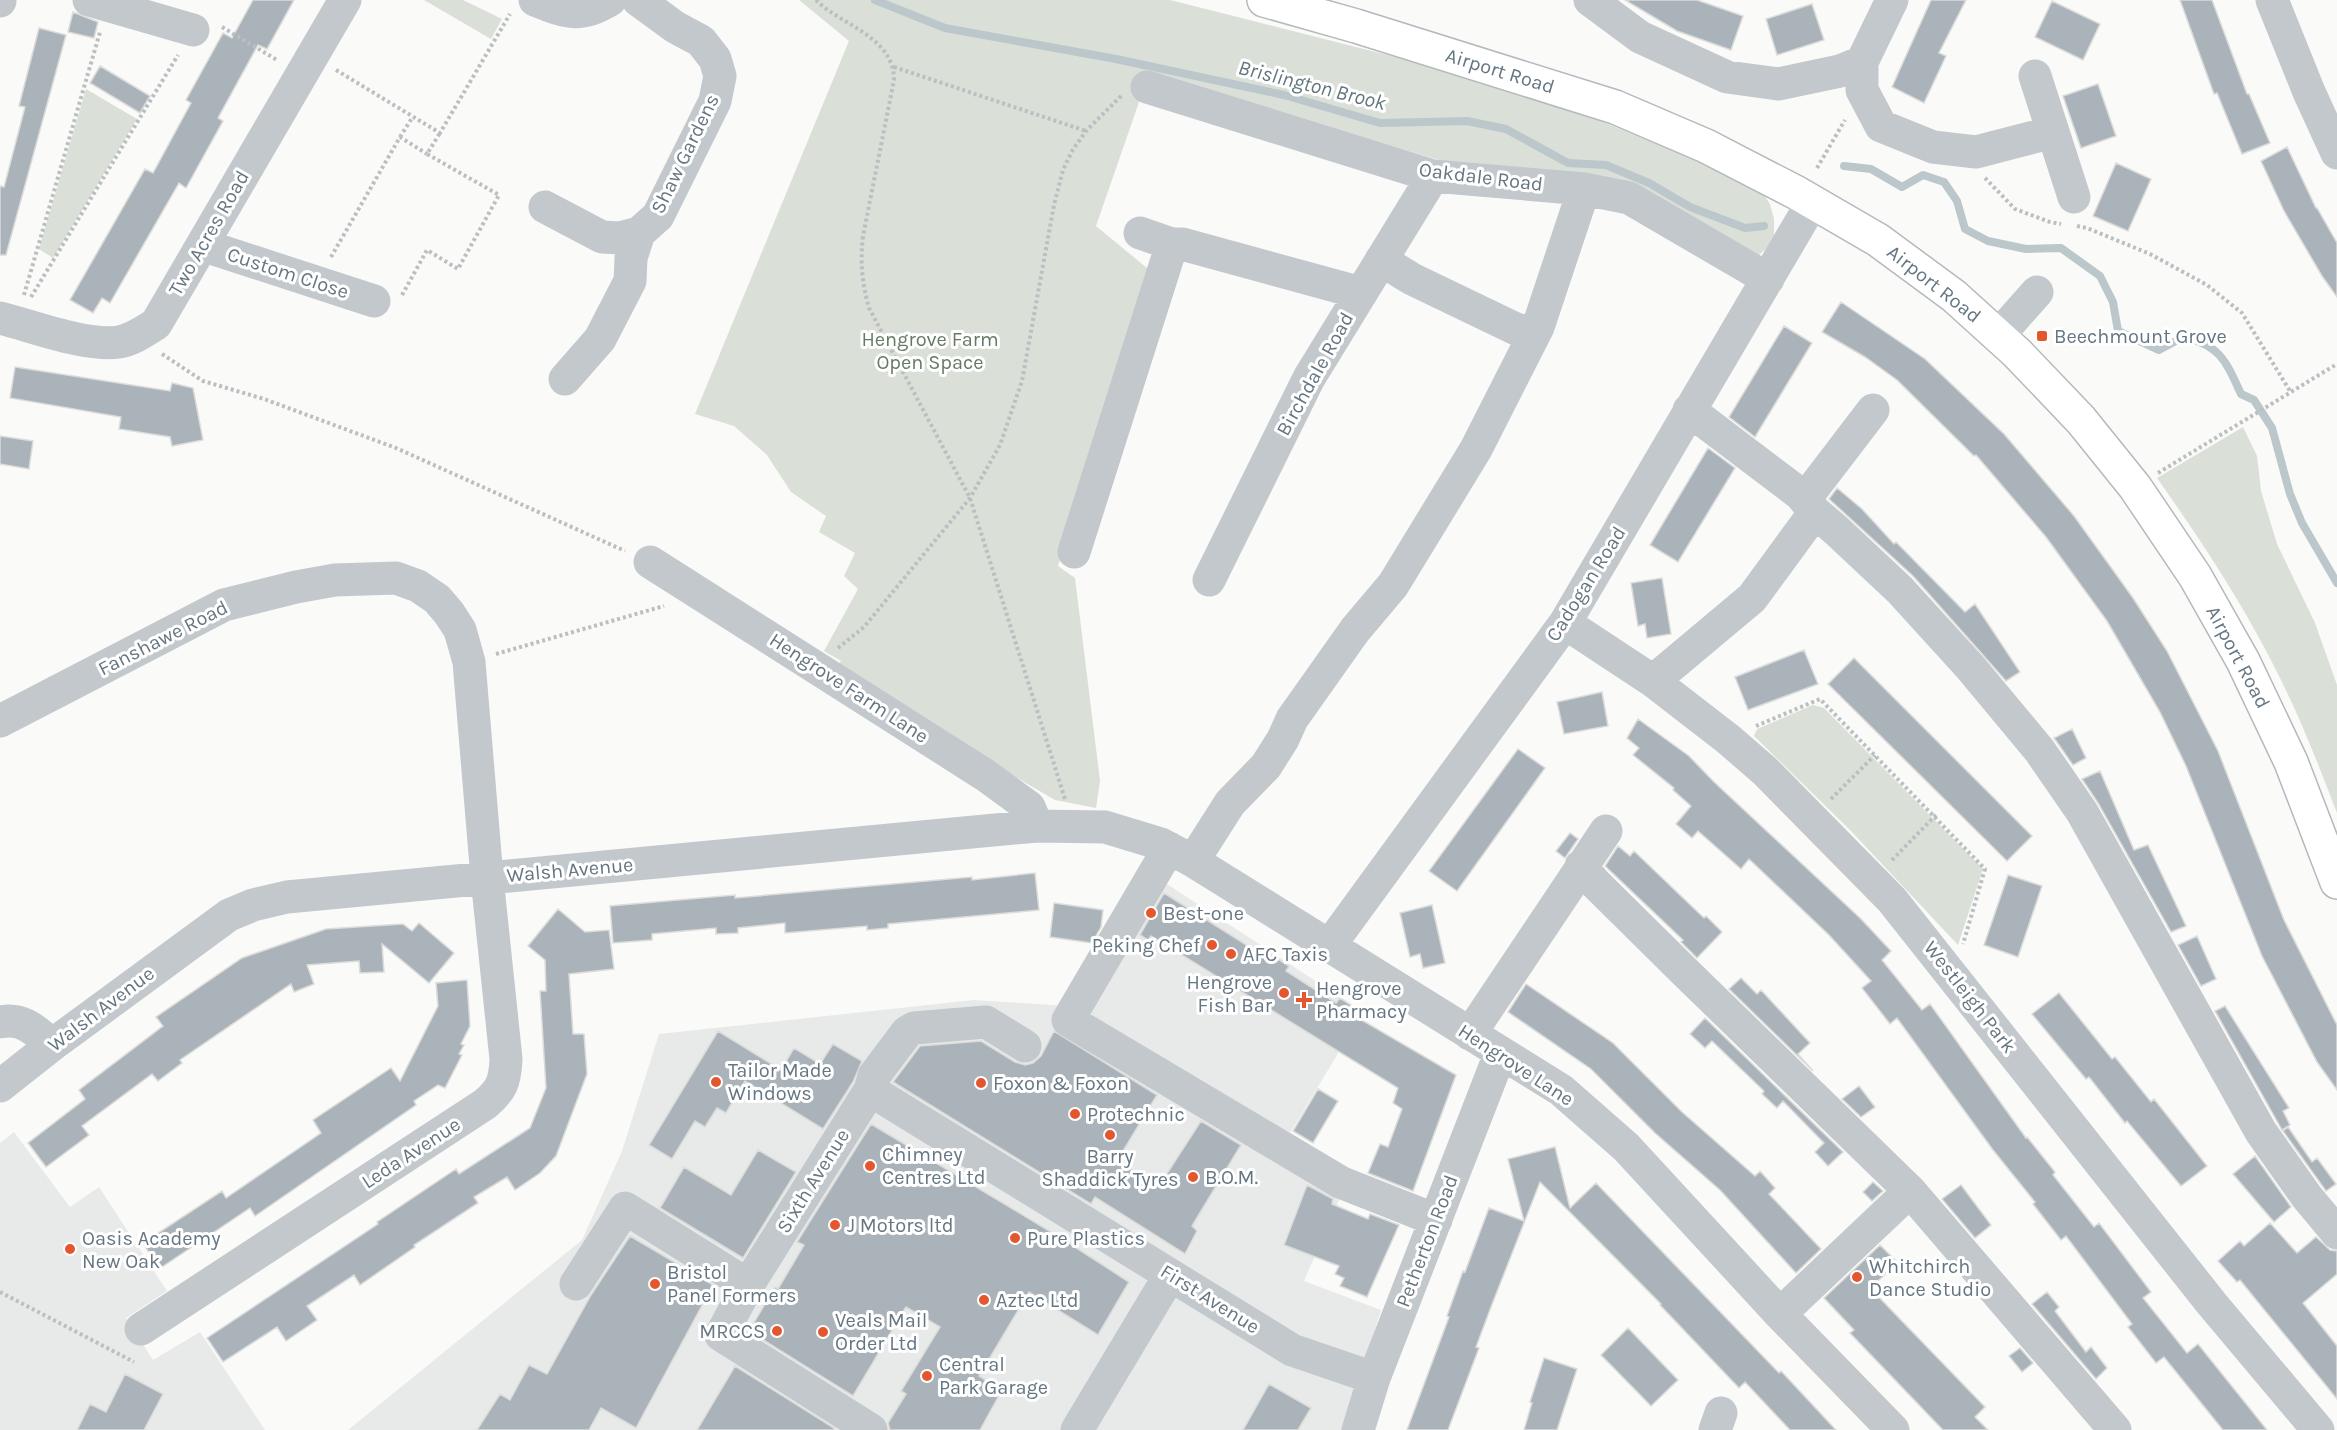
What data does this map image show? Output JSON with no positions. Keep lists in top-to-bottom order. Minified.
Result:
{"streets":{"highway":["Airport Road"],"street":["Shaw Gardens","Oakdale Road","Two Acres Road","Custom Close","Birchdale Road","Cadogan Road","Fanshawe Road","Hengrove Farm Lane","Walsh Avenue","Westleigh Park","Hengrove Lane","Leda Avenue","Sixth Avenue","Petherton Road","First Avenue"]},"crossings":[["Airport Road","Cadogan Road"],["Oakdale Road","Birchdale Road"],["Oakdale Road","Cadogan Road"],["Two Acres Road","Custom Close"],["Cadogan Road","Westleigh Park"],["Cadogan Road","Hengrove Lane"],["Fanshawe Road","Walsh Avenue"],["Fanshawe Road","Leda Avenue"],["Hengrove Farm Lane","Walsh Avenue"],["Walsh Avenue","Hengrove Lane"],["Walsh Avenue","Leda Avenue"],["Hengrove Lane","Petherton Road"],["Sixth Avenue","First Avenue"],["Petherton Road","First Avenue"]],"water":["Brislington Brook"],"parks":["Hengrove Farm Open Space"],"places":{"transit":["Beechmount Grove"],"other":["Best-one","Peking Chef","AFC Taxis","Hengrove Fish Bar","Tailor Made Windows","Foxon & Foxon","Protechnic","Barry Shaddick Tyres","Chimney Centres Ltd","B.O.M.","J Motors ltd","Pure Plastics","Oasis Academy New Oak","Whitchirch Dance Studio","Bristol Panel Formers","Aztec Ltd","MRCCS","Veals Mail Order Ltd","Central Park Garage"],"health":["Hengrove Pharmacy"]}}
